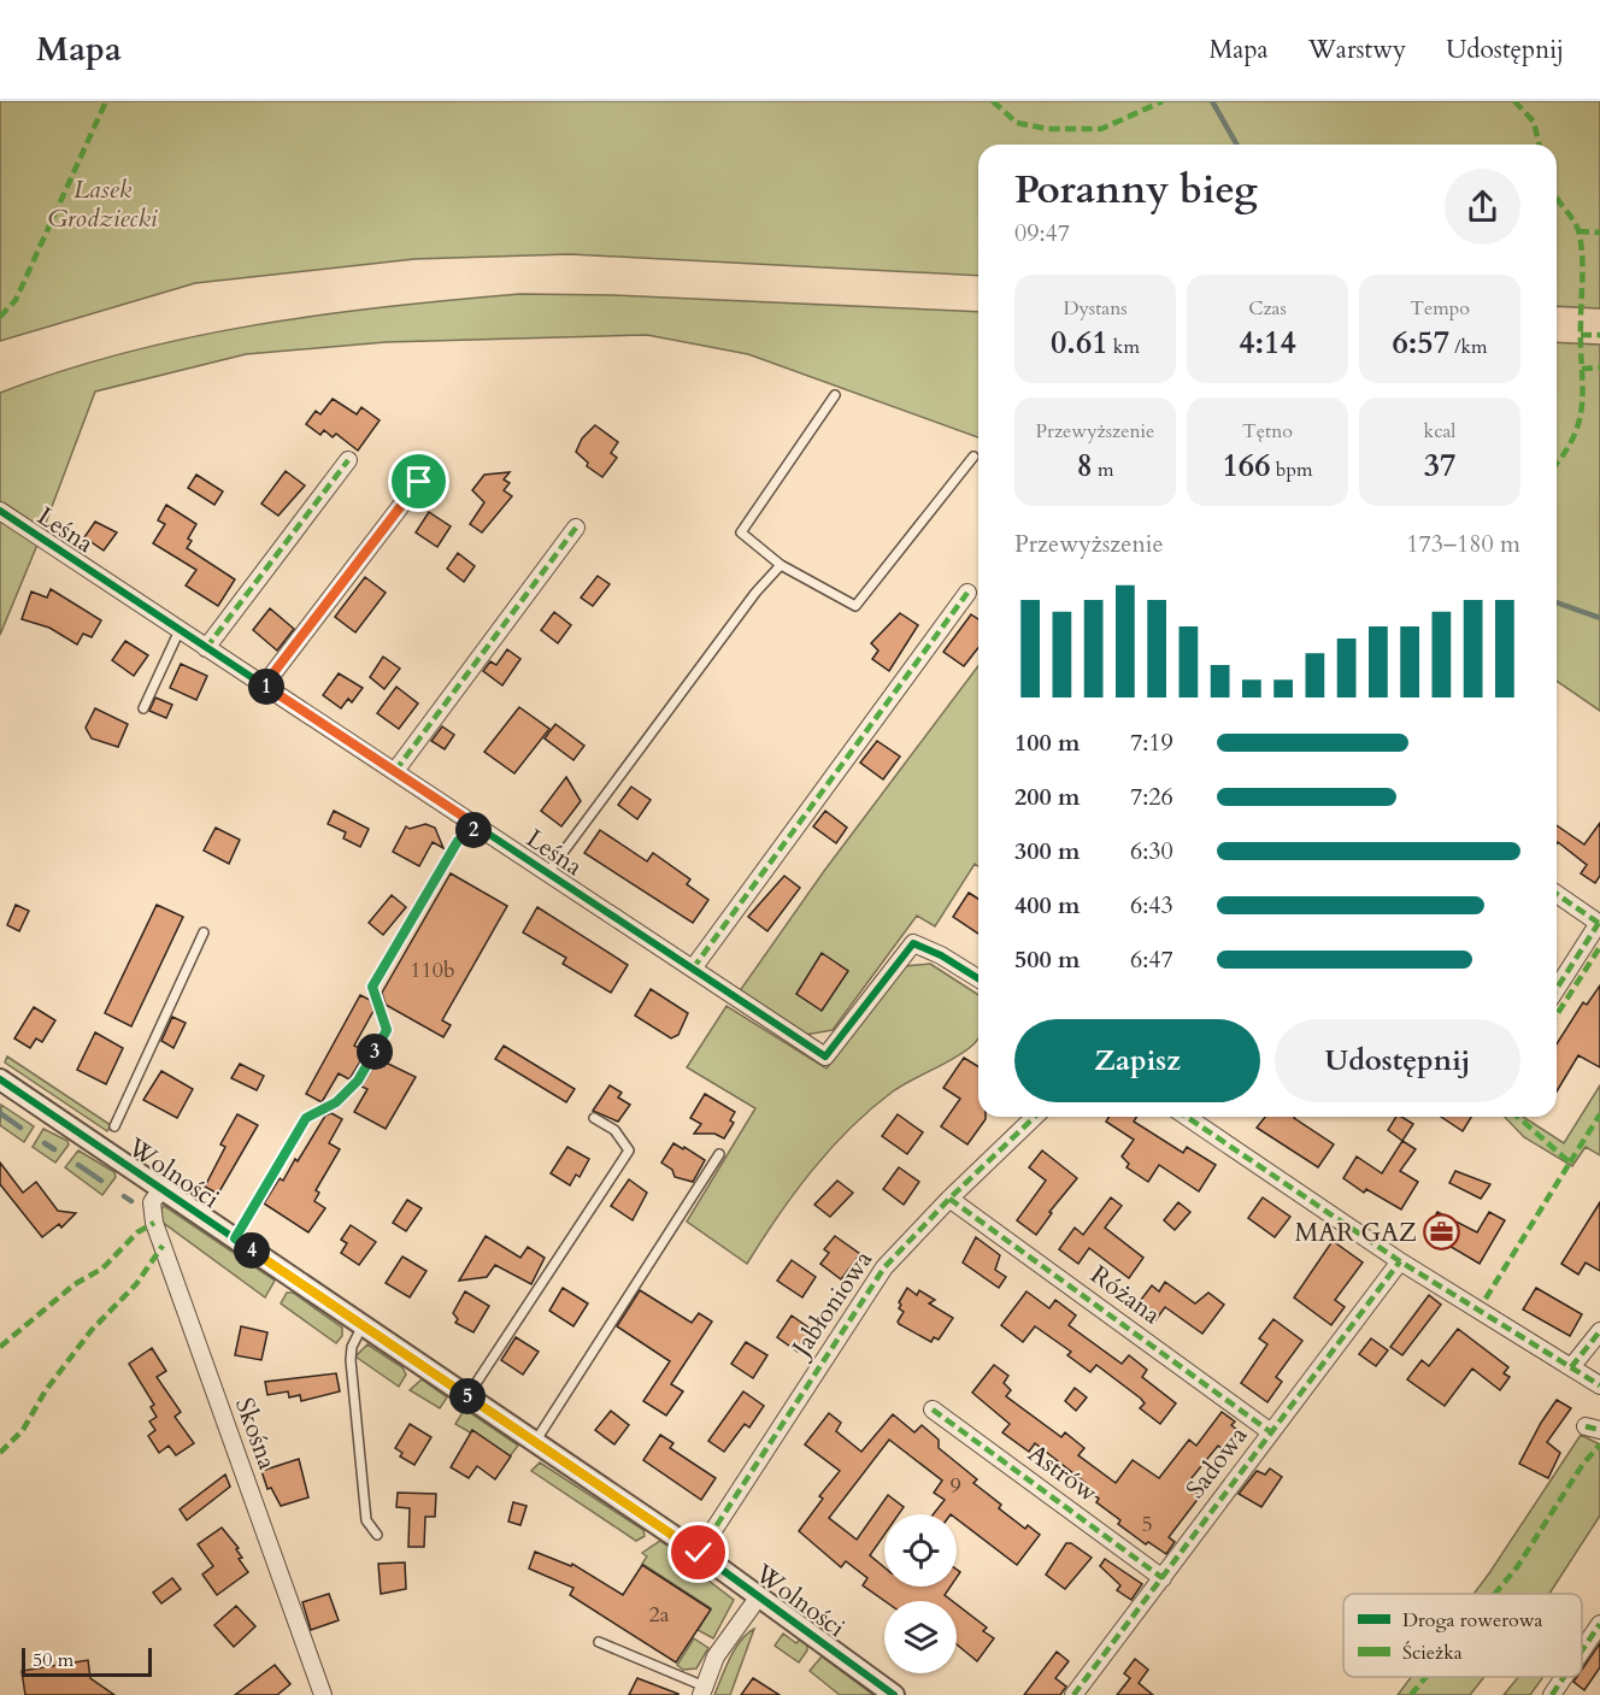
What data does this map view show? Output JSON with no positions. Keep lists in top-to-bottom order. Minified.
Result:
{"streets":{"street":["Leśna","Wolności","Różana","Jabłoniowa","Skośna","Sadowa","Astrów"]},"crossings":[["Wolności","Jabłoniowa"],["Wolności","Skośna"],["Różana","Jabłoniowa"],["Różana","Sadowa"],["Sadowa","Astrów"]],"parks":["Lasek Grodziecki"],"places":{"office":["MAR GAZ"]},"house_numbers":["110b","9","5","2a"],"legend":["Droga rowerowa","Ścieżka"],"scale_bar":"50 m","page":{"header":"Mapa","nav":["Mapa","Warstwy","Udostępnij"],"heading":["Poranny bieg","09:47"],"stats":[["Dystans","0.61 km"],["Czas","4:14"],["Tempo","6:57 /km"],["Przewyższenie","8 m"],["Tętno","166 bpm"],["kcal","37"]],"chart":["Przewyższenie","173–180 m"],"pins":["1","2","3","4","5"],"list":[{"name":"100 m","note":"7:19"},{"name":"200 m","note":"7:26"},{"name":"300 m","note":"6:30"},{"name":"400 m","note":"6:43"},{"name":"500 m","note":"6:47"}],"buttons":["Zapisz","Udostępnij"],"scale":"50 m"}}
